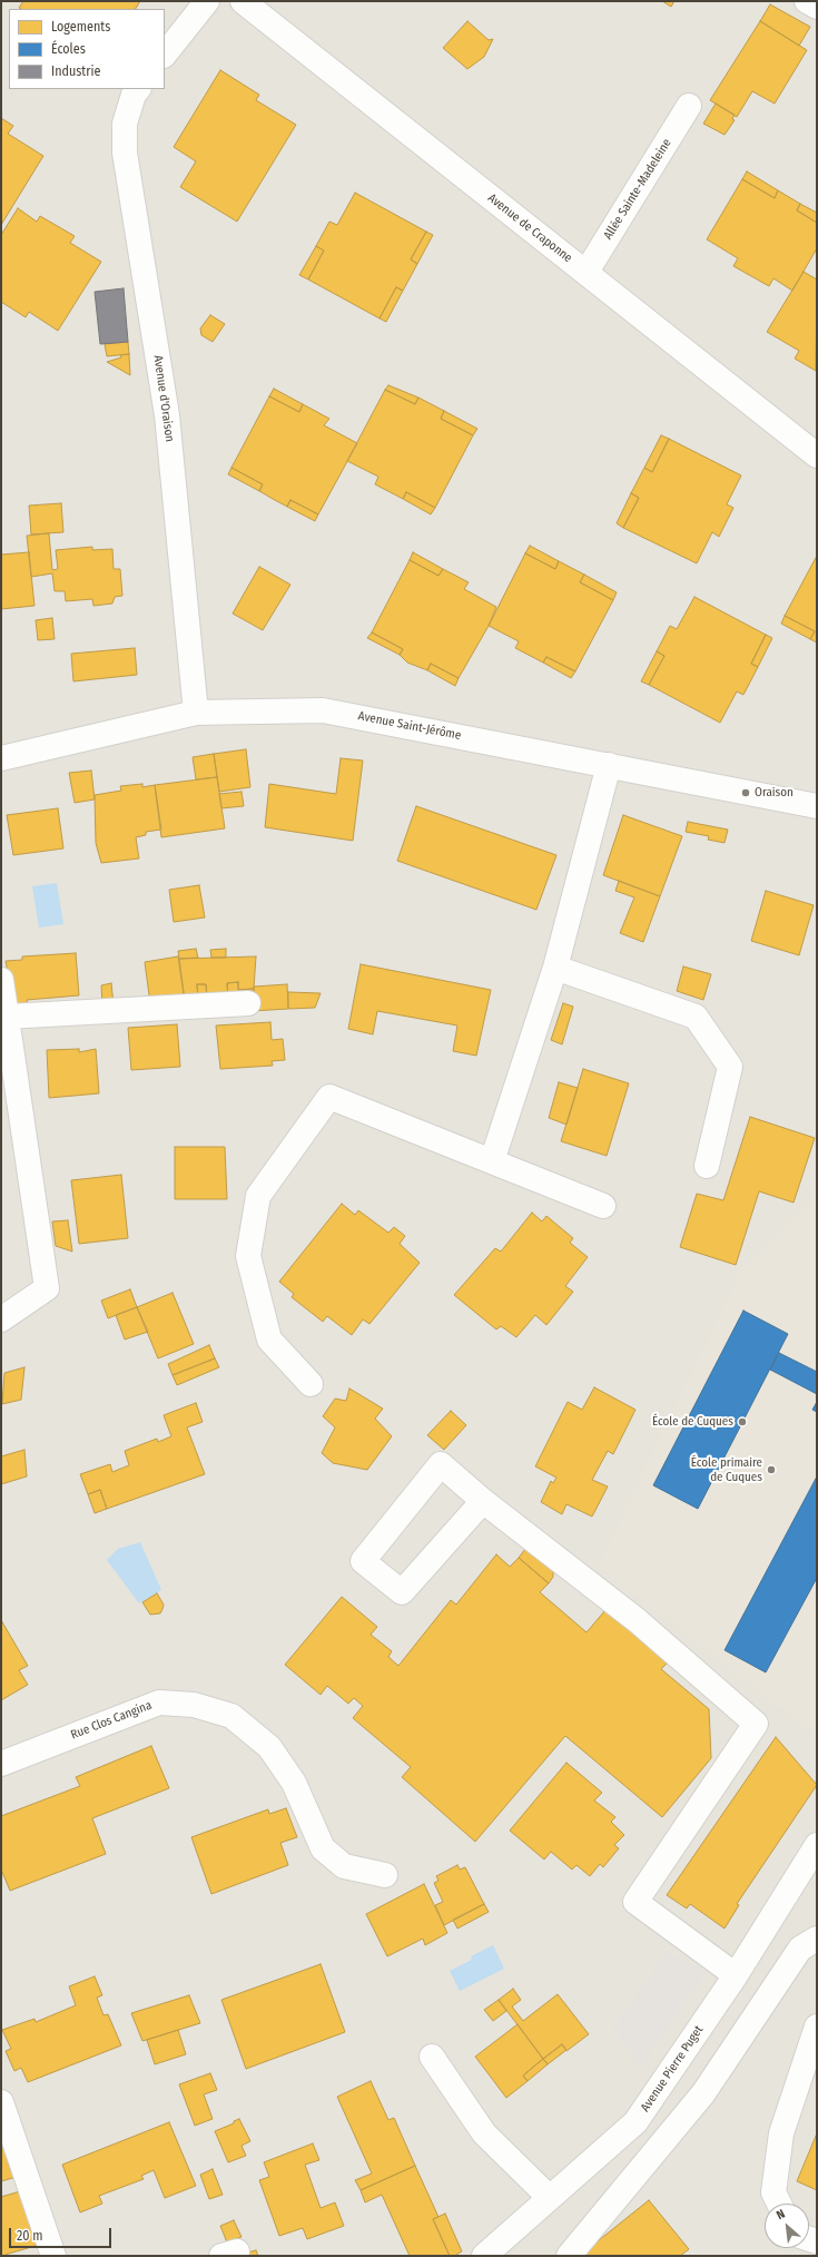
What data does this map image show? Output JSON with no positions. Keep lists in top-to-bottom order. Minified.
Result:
{"streets":{"street":["Allée Sainte-Madeleine","Avenue de Craponne","Avenue d'Oraison","Avenue Saint-Jérôme","Rue Clos Cangina","Avenue Pierre Puget"]},"crossings":[["Allée Sainte-Madeleine","Avenue de Craponne"],["Avenue d'Oraison","Avenue Saint-Jérôme"]],"places":["Oraison","École de Cuques","École primaire de Cuques"],"legend":["Logements","Écoles","Industrie"],"scale_bar":"20 m","north":"top left"}
